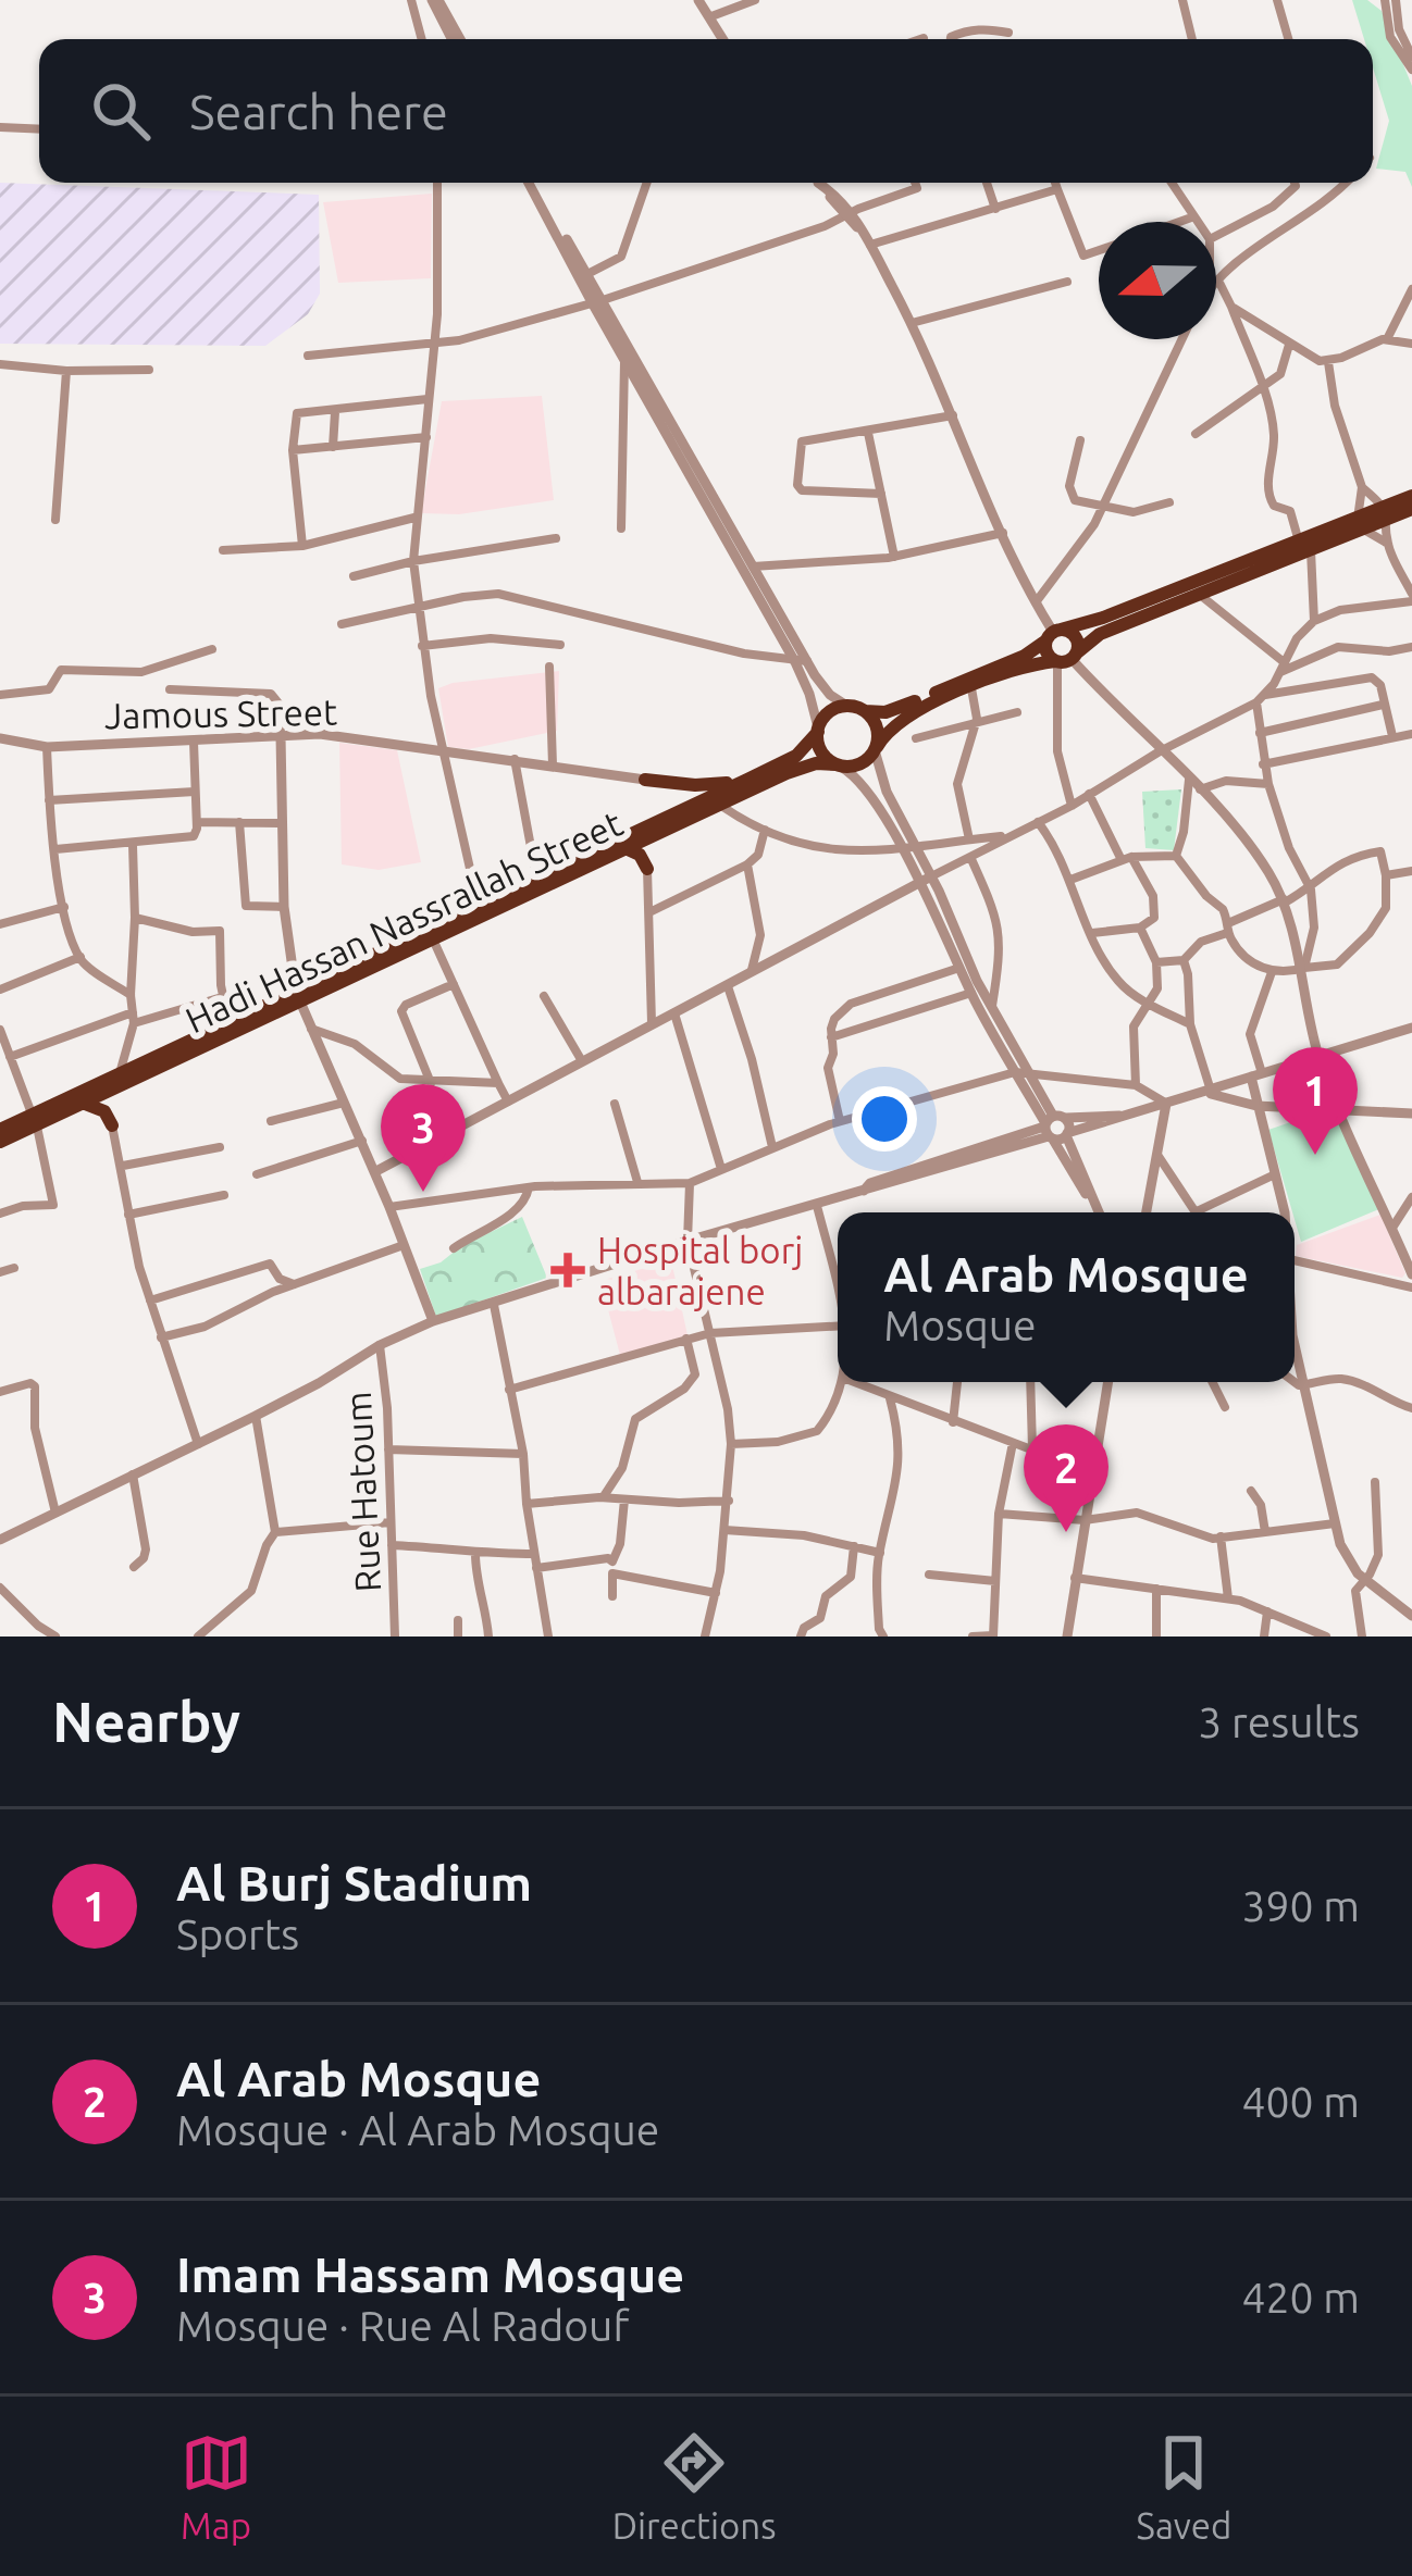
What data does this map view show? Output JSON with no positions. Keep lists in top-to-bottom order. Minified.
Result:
{"streets":{"highway":["Hadi Hassan Nassrallah Street"],"street":["Jamous Street","Rue Hatoum"]},"places":{"health":["Hospital borj albarajene"]},"north":"left","page":{"search":"Search here","pins":["1","3","2"],"popup":["Al Arab Mosque","Mosque"],"heading":["Nearby","3 results"],"list":[{"mark":"1","name":"Al Burj Stadium","note":"Sports","value":"390 m"},{"mark":"2","name":"Al Arab Mosque","note":"Mosque · Al Arab Mosque","value":"400 m"},{"mark":"3","name":"Imam Hassam Mosque","note":"Mosque · Rue Al Radouf","value":"420 m"}],"nav":["Map","Directions","Saved"]}}
